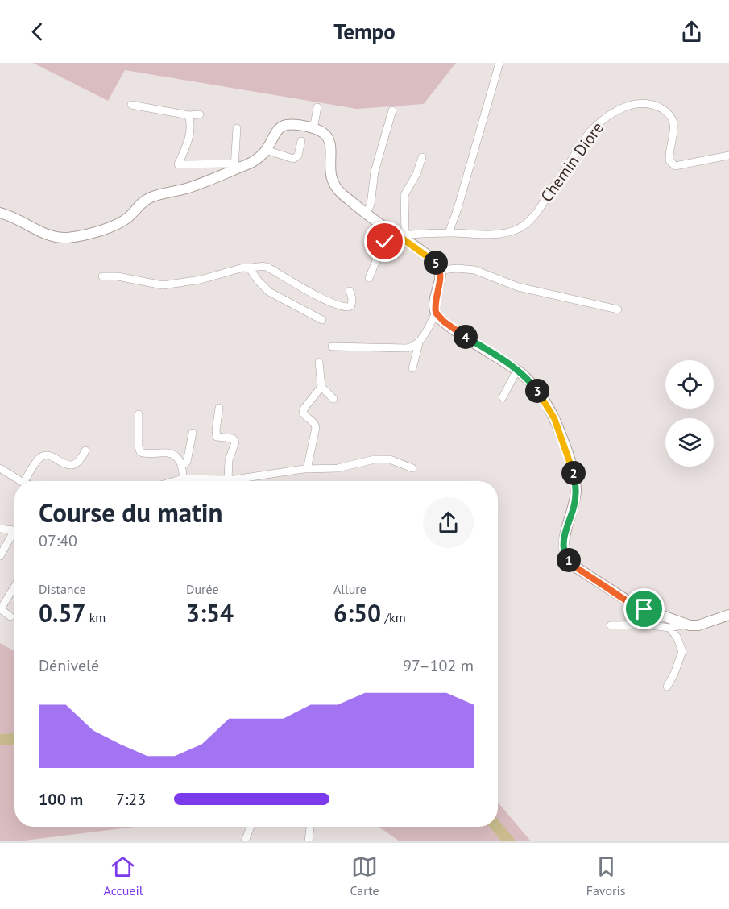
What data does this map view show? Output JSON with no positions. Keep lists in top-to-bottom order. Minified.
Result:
{"streets":{"street":["Chemin Diore"]},"page":{"header":"Tempo","pins":["5","4","3","2","1"],"heading":["Course du matin","07:40"],"stats":[["Distance","0.57 km"],["Durée","3:54"],["Allure","6:50 /km"]],"chart":["Dénivelé","97–102 m"],"list":[{"name":"100 m","note":"7:23"}],"tabs":["Accueil","Carte","Favoris"]}}
